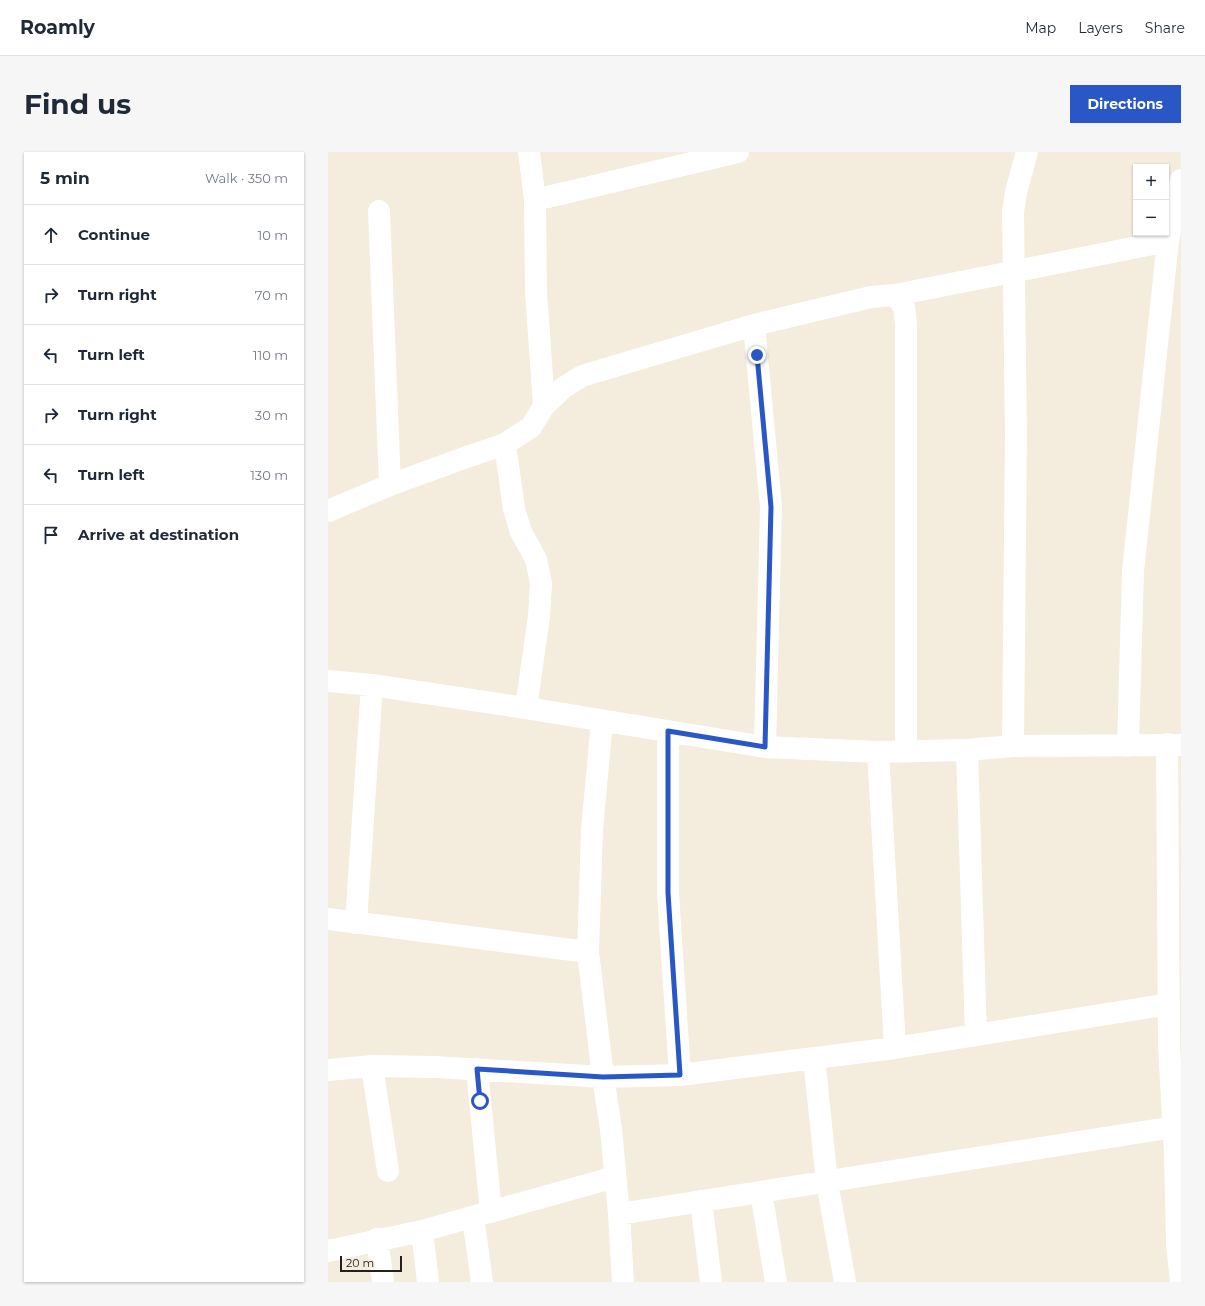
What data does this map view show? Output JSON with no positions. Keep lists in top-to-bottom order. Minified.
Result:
{"scale_bar":"20 m","page":{"header":"Roamly","nav":["Map","Layers","Share"],"buttons":"Directions","title":"Find us","heading":["5 min","Walk · 350 m"],"map_buttons":["+","−"],"list":[["Continue","10 m"],["Turn right","70 m"],["Turn left","110 m"],["Turn right","30 m"],["Turn left","130 m"],"Arrive at destination"],"scale":"20 m"}}
